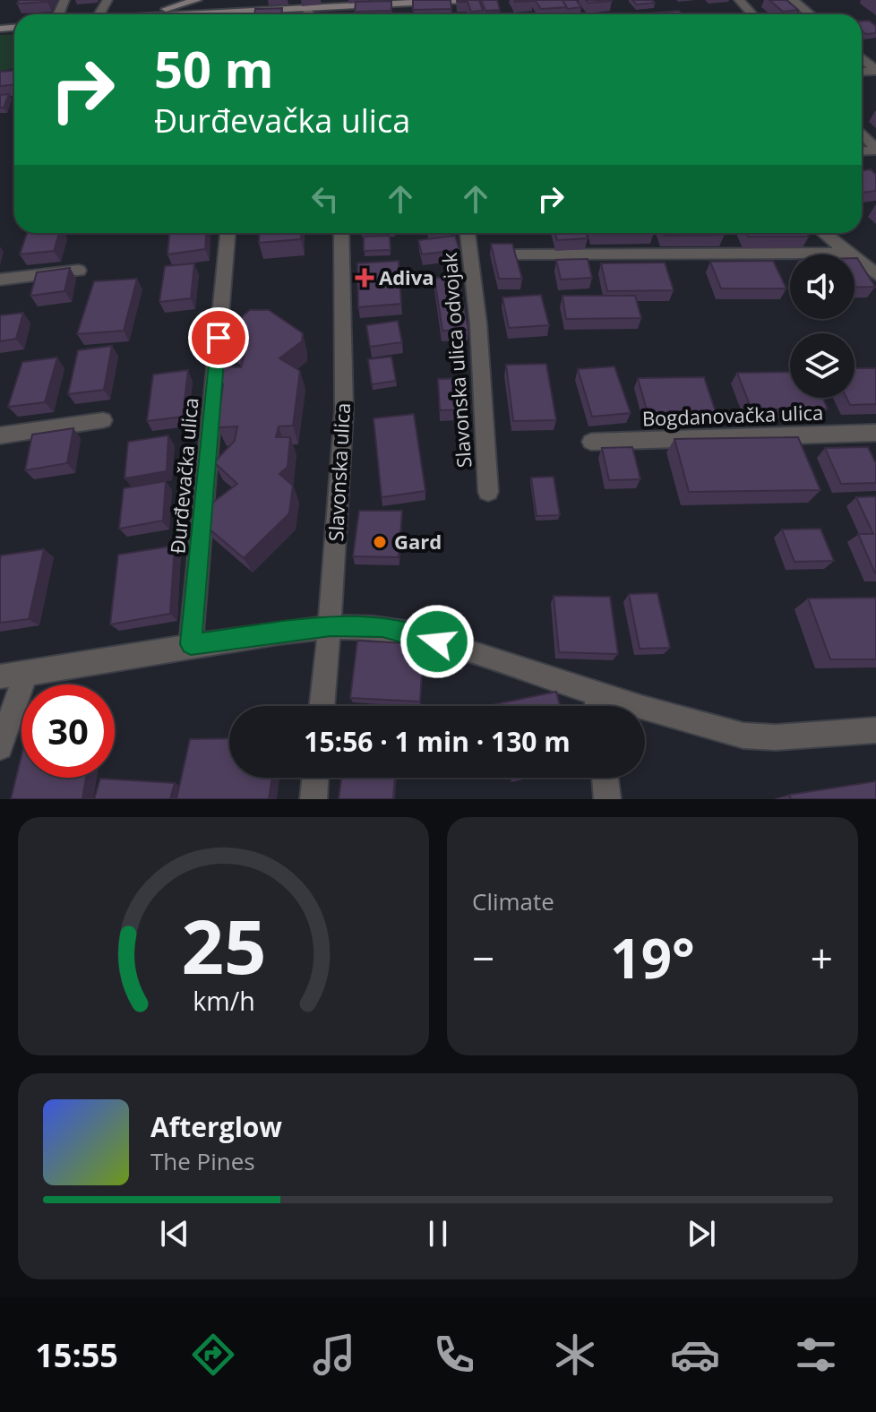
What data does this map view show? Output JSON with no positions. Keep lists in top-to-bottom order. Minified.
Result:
{"streets":{"street":["Slavonska ulica odvojak","Bogdanovačka ulica","Slavonska ulica","Đurđevačka ulica"]},"places":{"health":["Adiva"],"other":["Gard"]},"page":{"turn":["50 m","Đurđevačka ulica"],"limit":"30","trip":"15:56 · 1 min · 130 m","tile":"Climate","heat":["−","19°","+"],"song":["Afterglow","The Pines"],"tabs":"15:55","gauge":["25","km/h"]}}
